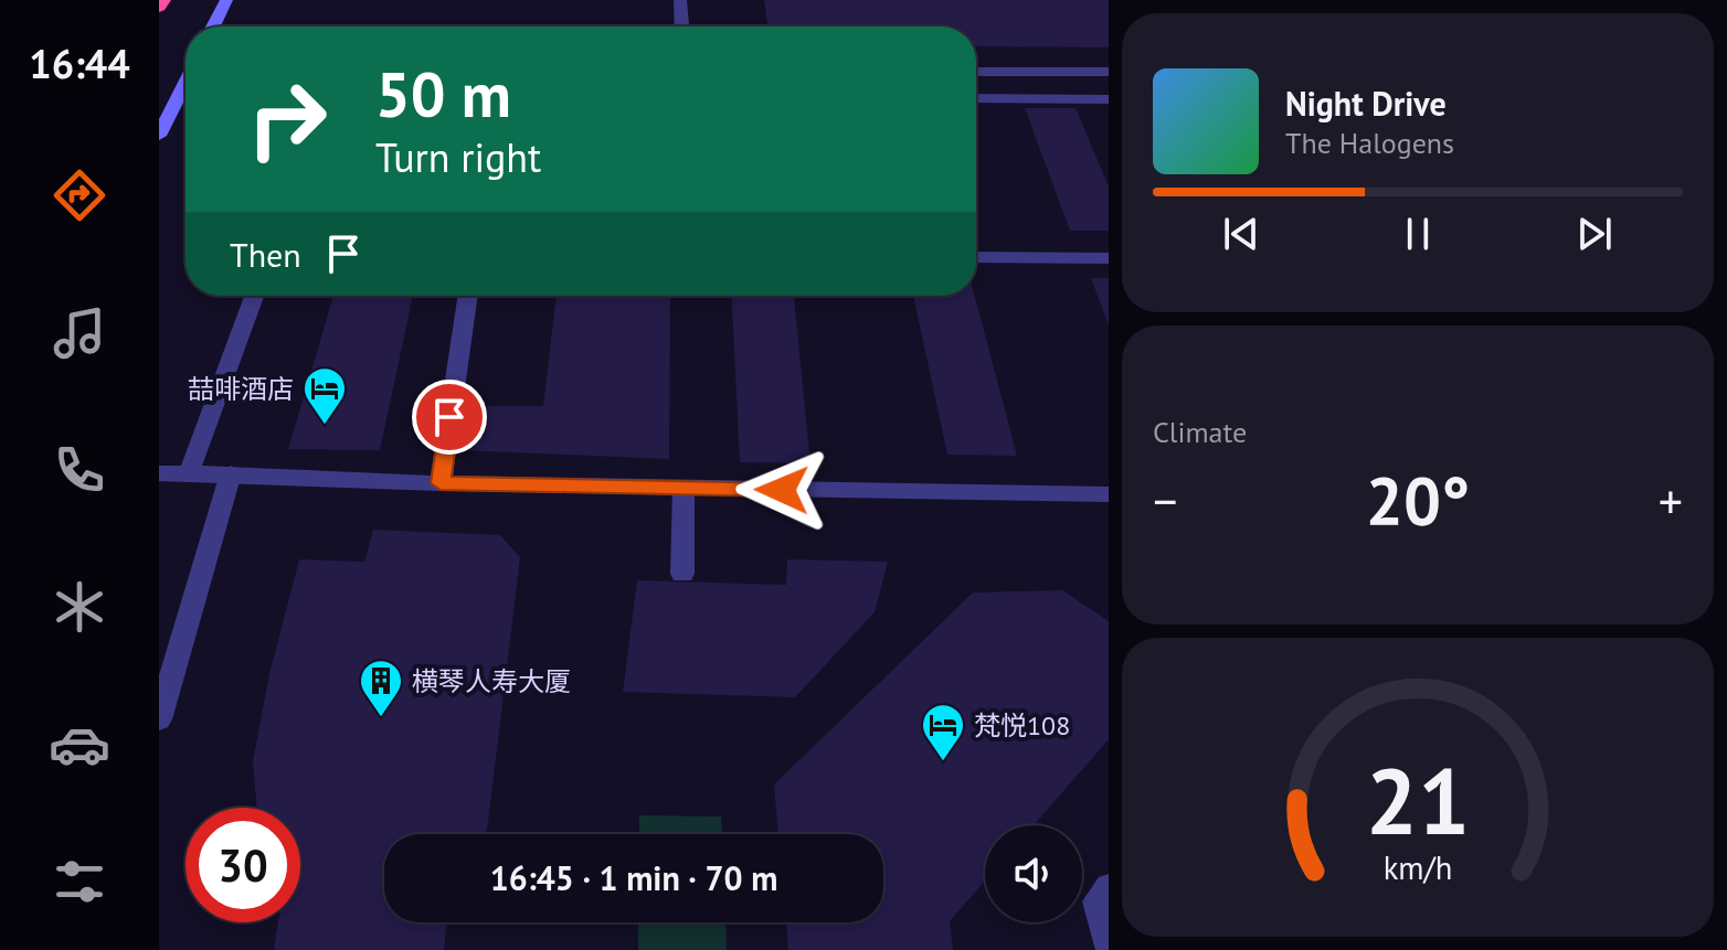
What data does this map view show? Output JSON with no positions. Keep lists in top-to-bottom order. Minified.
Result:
{"places":{"hotel":["喆啡酒店","梵悦108"],"building":["横琴人寿大厦"]},"page":{"tabs":"16:44","turn":["50 m","Turn right"],"song":["Night Drive","The Halogens"],"then":"Then","tile":"Climate","heat":["−","20°","+"],"limit":"30","trip":"16:45 · 1 min · 70 m","gauge":["21","km/h"]}}
